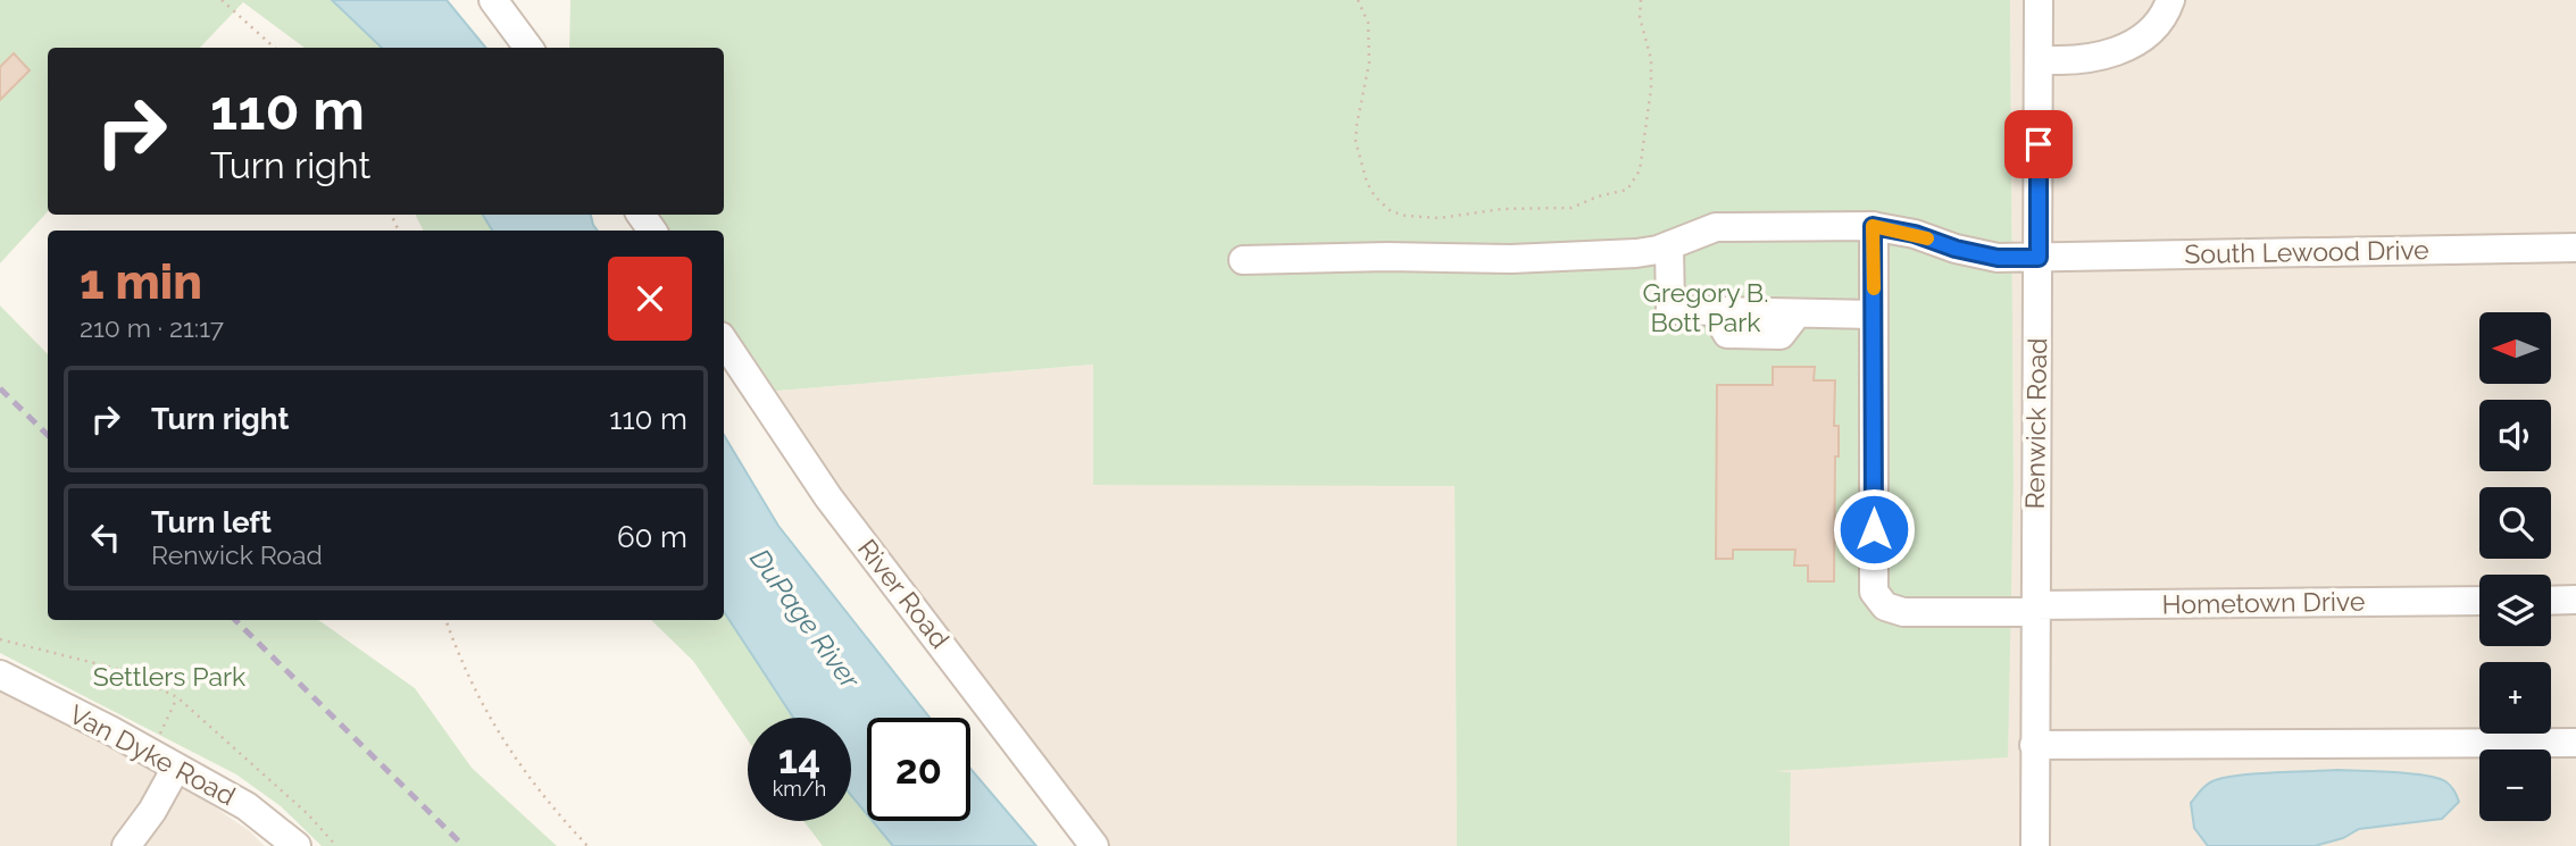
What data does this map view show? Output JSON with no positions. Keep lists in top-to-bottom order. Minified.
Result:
{"streets":{"street":["South Lewood Drive","Renwick Road","River Road","Hometown Drive","Van Dyke Road"]},"crossings":[["South Lewood Drive","Renwick Road"],["Renwick Road","Hometown Drive"]],"water":["DuPage River"],"parks":["Gregory B. Bott Park","Settlers Park"],"north":"left","page":{"turn":["110 m","Turn right"],"heading":["1 min","210 m · 21:17"],"map_buttons":["+","−"],"list":[{"name":"Turn right","value":"110 m"},{"name":"Turn left","note":"Renwick Road","value":"60 m"}],"speed":"14 km/h","limit":"20"}}
